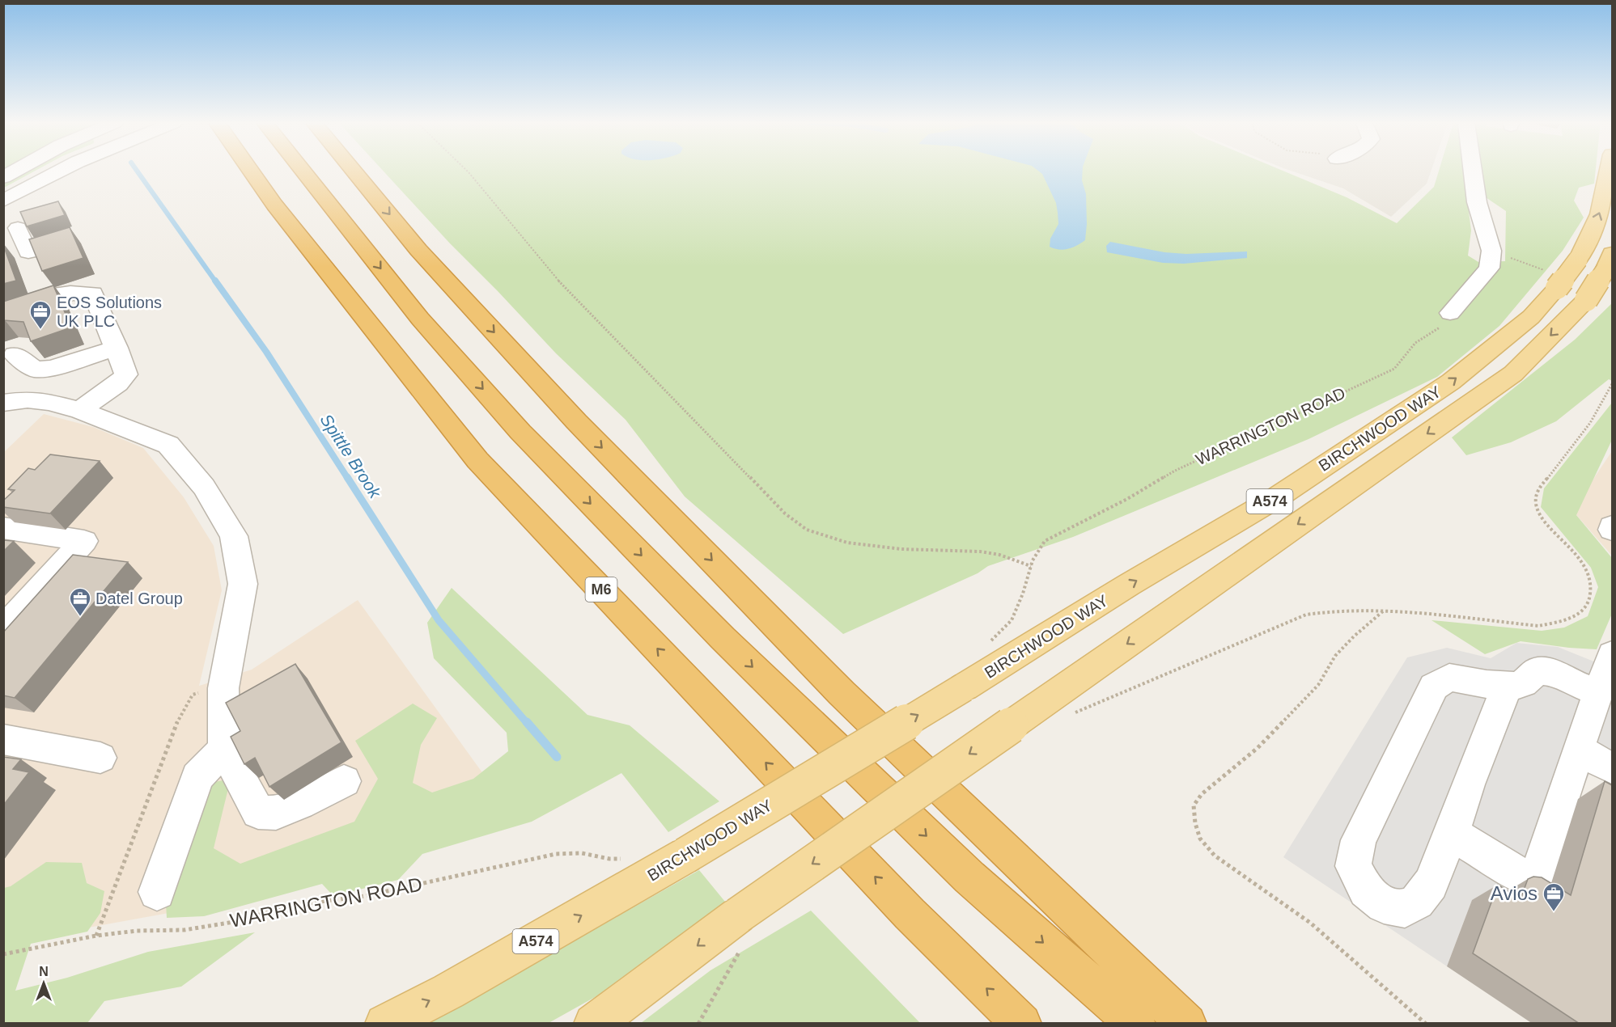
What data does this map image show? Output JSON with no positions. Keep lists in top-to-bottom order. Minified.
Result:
{"streets":{"highway":["M6"],"main road":["BIRCHWOOD WAY","A574"],"path":["WARRINGTON ROAD"]},"water":["Spittle Brook"],"places":{"office":["EOS Solutions UK PLC","Datel Group","Avios"]},"north":"top"}
